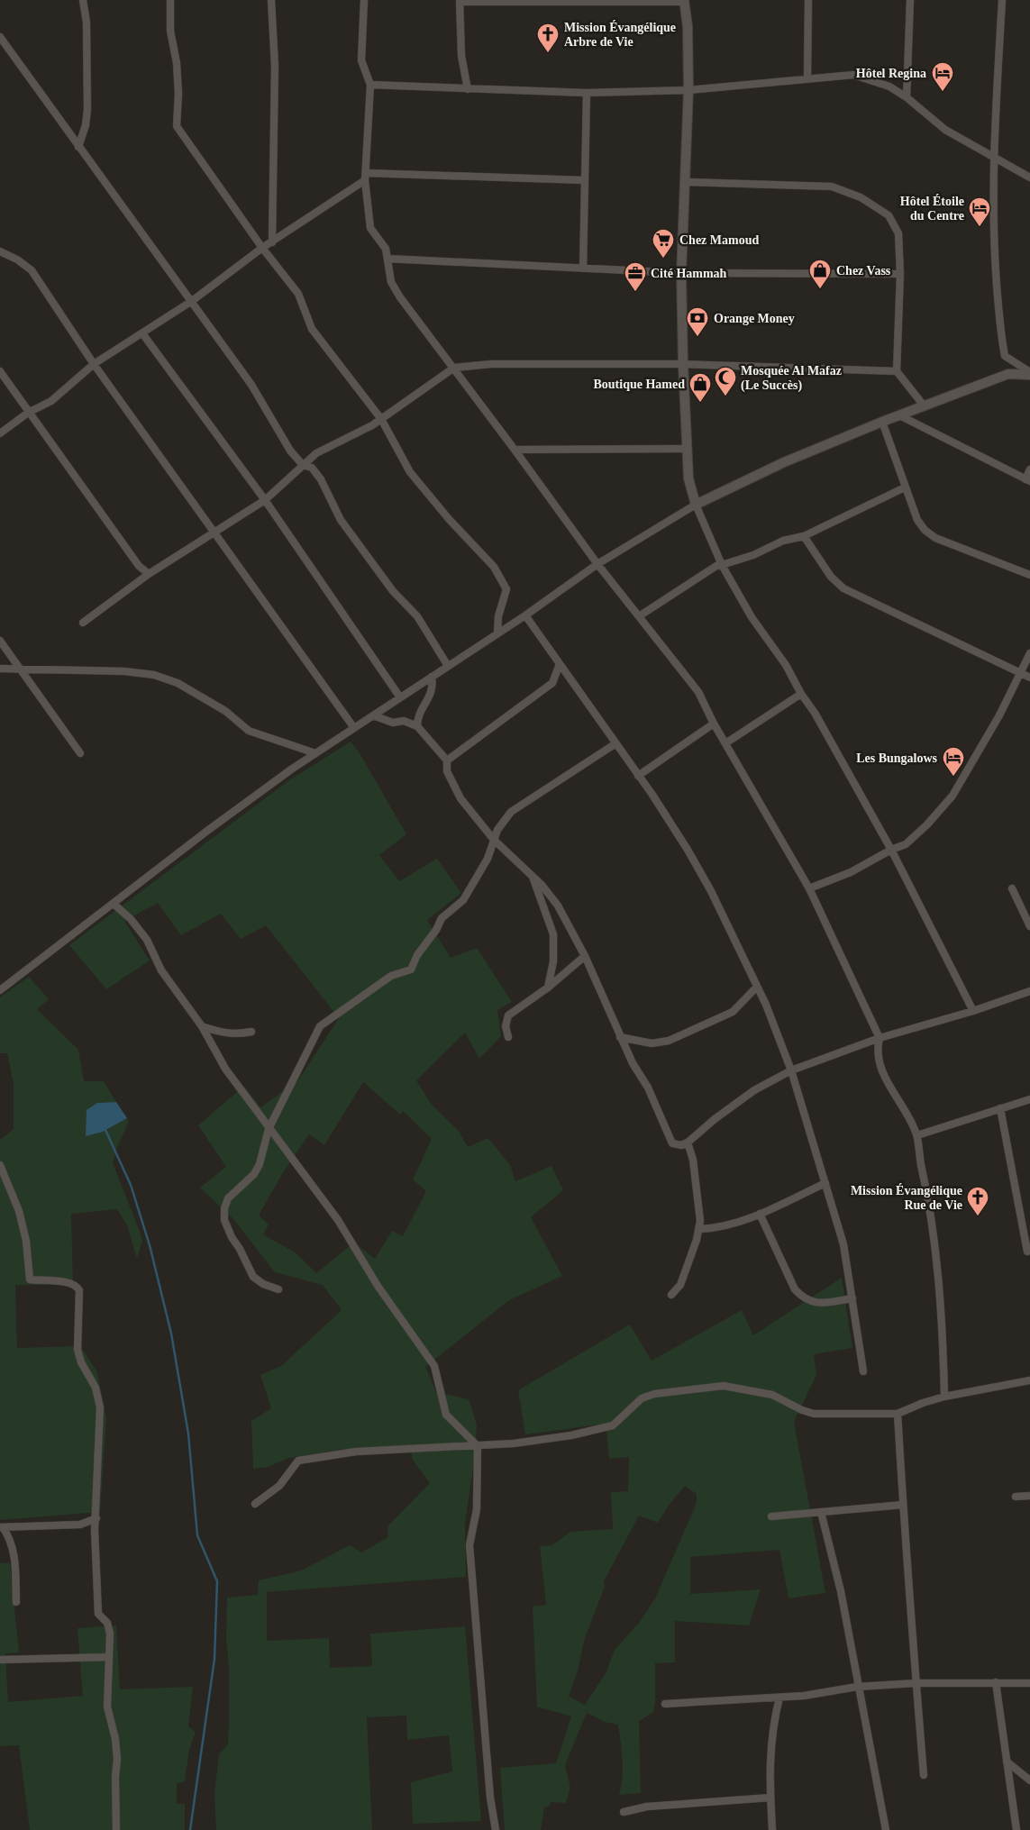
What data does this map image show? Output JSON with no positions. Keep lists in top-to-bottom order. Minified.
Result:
{"places":{"church":["Mission Évangélique Arbre de Vie","Mission Évangélique Rue de Vie"],"hotel":["Hôtel Regina","Hôtel Étoile du Centre","Les Bungalows"],"supermarket":["Chez Mamoud"],"shop":["Chez Vass","Boutique Hamed"],"office":["Cité Hammah"],"bank":["Orange Money"],"mosque":["Mosquée Al Mafaz (Le Succès)"]}}
